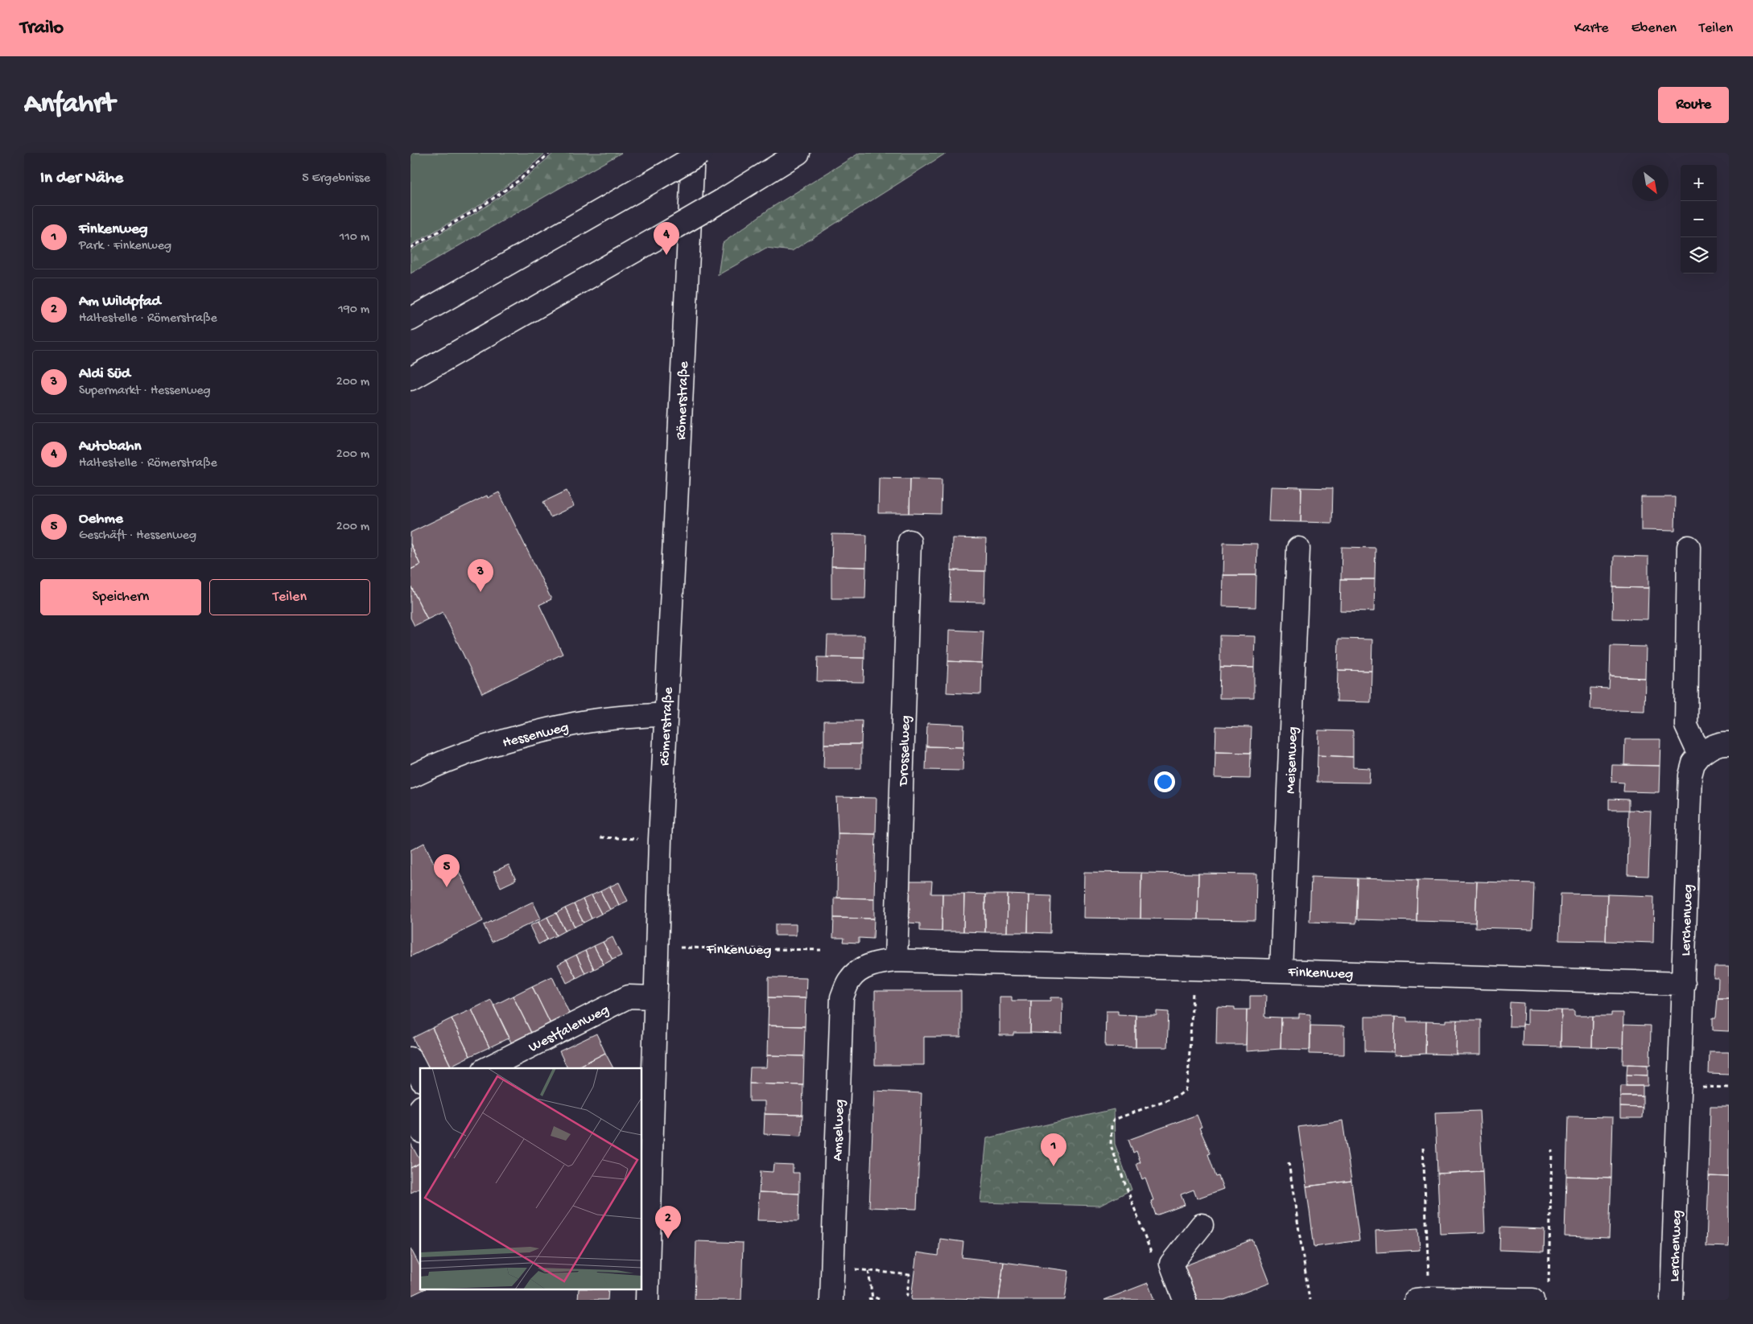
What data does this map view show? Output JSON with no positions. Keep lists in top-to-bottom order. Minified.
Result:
{"streets":{"main road":["Römerstraße","Hessenweg","Drosselweg","Meisenweg","Lerchenweg","Finkenweg","Westfalenweg","Amselweg"]},"crossings":[["Römerstraße","Hessenweg"],["Römerstraße","Finkenweg"],["Römerstraße","Westfalenweg"],["Drosselweg","Finkenweg"],["Meisenweg","Finkenweg"],["Lerchenweg","Finkenweg"],["Finkenweg","Amselweg"]],"north":"bottom right","page":{"header":"Trailo","nav":["Karte","Ebenen","Teilen"],"buttons":["Route",["Speichern","Teilen"]],"title":"Anfahrt","heading":["In der Nähe","5 Ergebnisse"],"map_buttons":["+","−"],"list":[{"mark":"1","name":"Finkenweg","note":"Park · Finkenweg","value":"110 m"},{"mark":"2","name":"Am Wildpfad","note":"Haltestelle · Römerstraße","value":"190 m"},{"mark":"3","name":"Aldi Süd","note":"Supermarkt · Hessenweg","value":"200 m"},{"mark":"4","name":"Autobahn","note":"Haltestelle · Römerstraße","value":"200 m"},{"mark":"5","name":"Oehme","note":"Geschäft · Hessenweg","value":"200 m"}],"pins":["4","3","5","1","2"]}}
